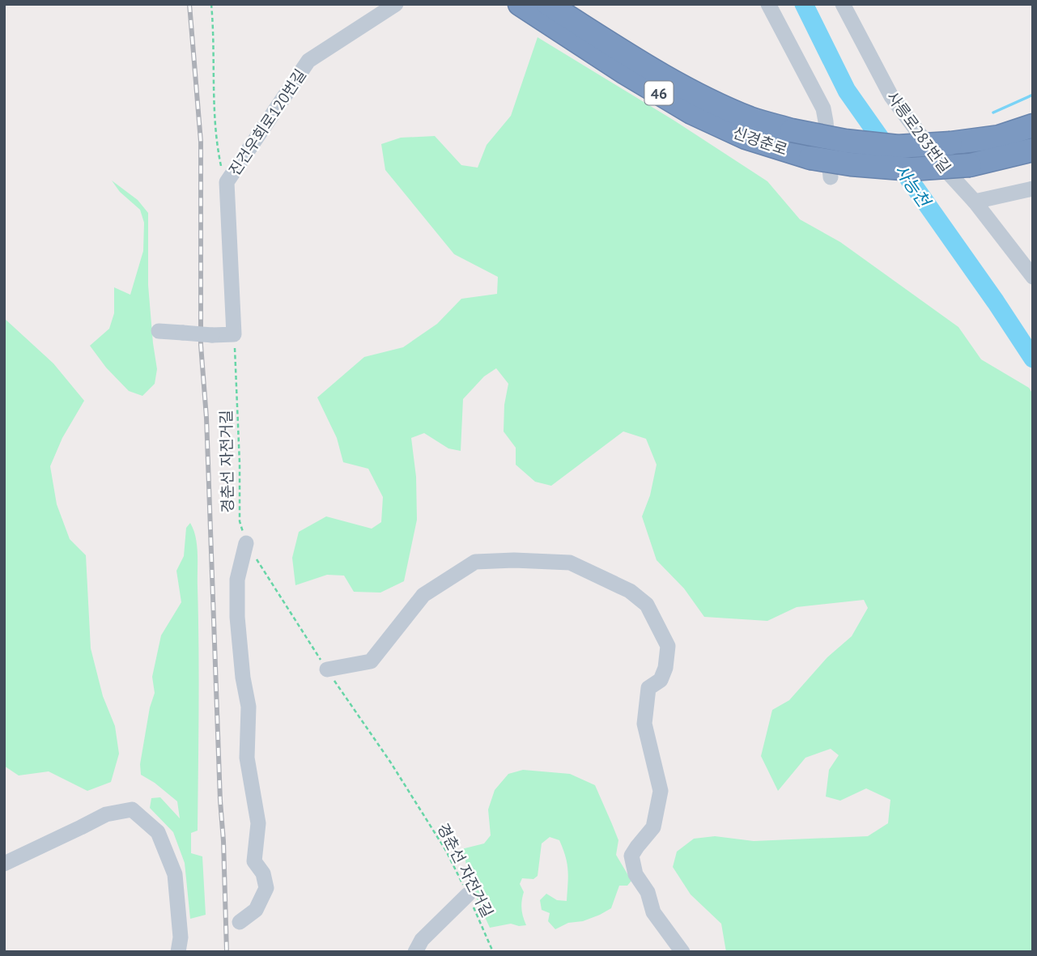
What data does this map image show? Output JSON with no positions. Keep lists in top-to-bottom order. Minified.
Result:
{"streets":{"highway":["46","신경춘로"],"street":["진건우회로120번길","사릉로283번길"],"path":["경춘선 자전거길"]},"crossings":[["진건우회로120번길","경춘선 자전거길"]],"water":["사능천"]}
